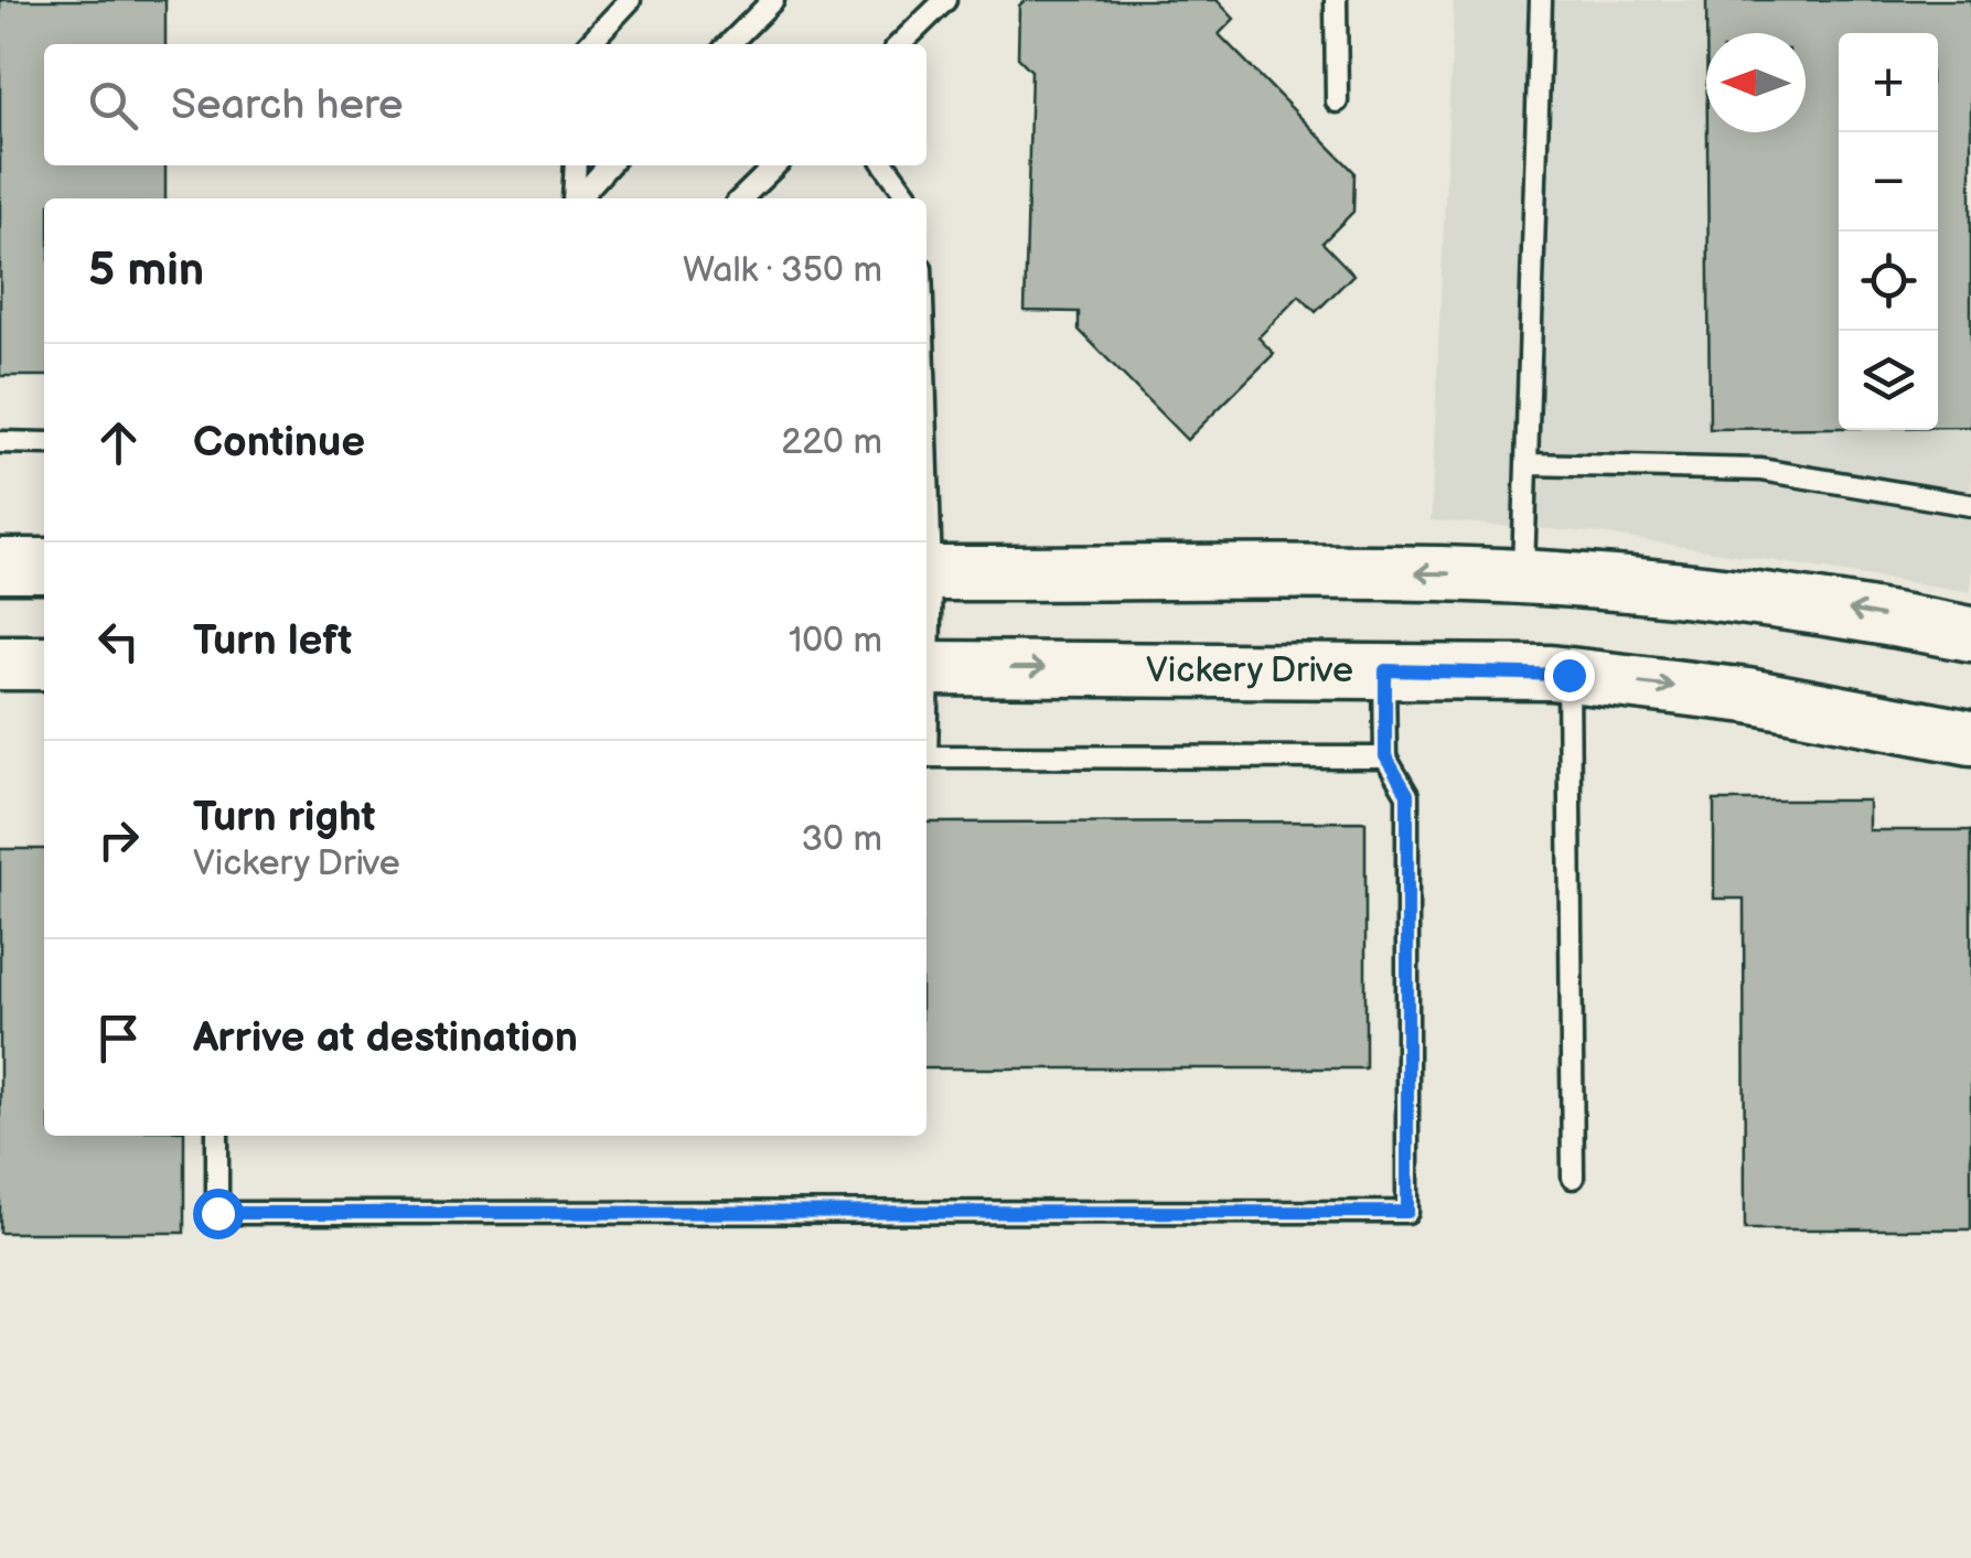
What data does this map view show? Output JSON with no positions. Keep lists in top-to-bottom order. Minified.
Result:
{"streets":{"main road":["Vickery Drive"]},"north":"left","page":{"map_buttons":["+","−"],"search":"Search here","heading":["5 min","Walk · 350 m"],"list":[["Continue","220 m"],["Turn left","100 m"],["Turn right","Vickery Drive","30 m"],"Arrive at destination"]}}
